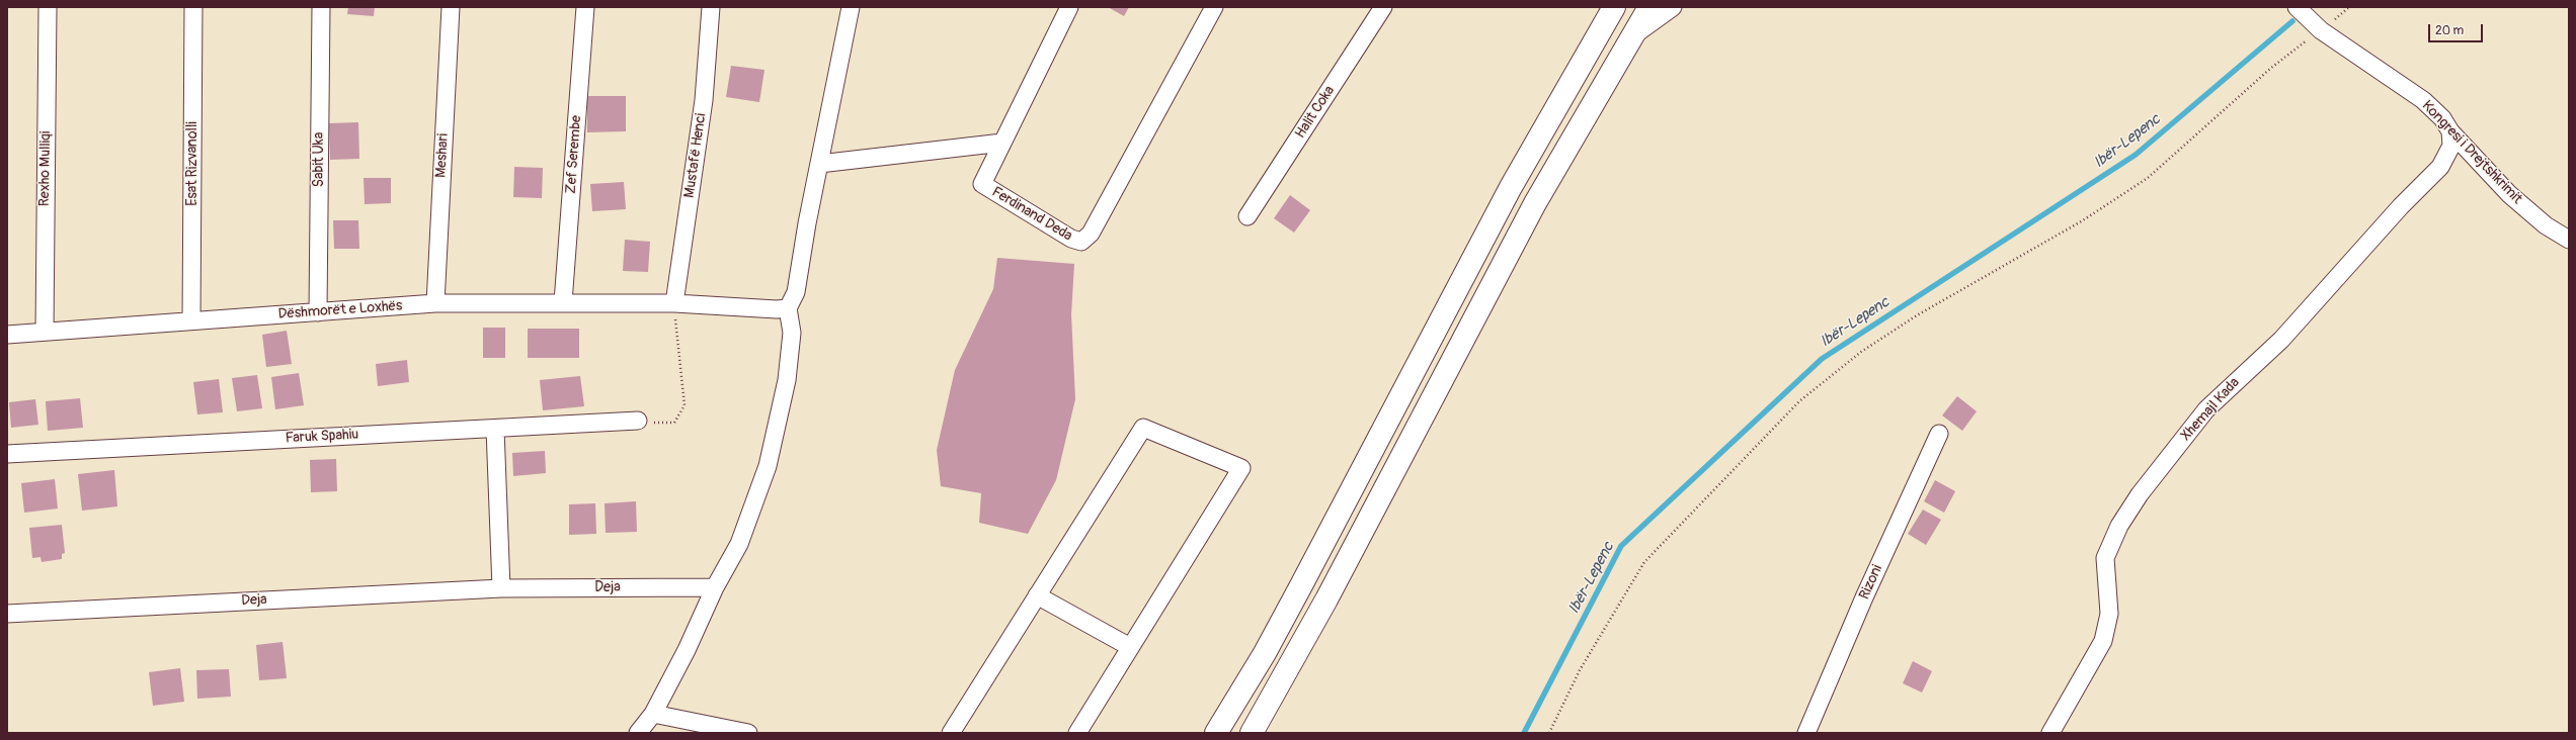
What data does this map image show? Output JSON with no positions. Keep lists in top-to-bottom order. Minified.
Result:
{"streets":{"street":["Halit Coka","Kongresi i Drejtshkrimit","Zef Serembe","Meshari","Mustafë Henci","Sabit Uka","Esat Rizvanolli","Rexho Mulliqi","Ferdinand Deda","Dëshmorët e Loxhës","Xhemajl Kada","Faruk Spahiu","Rizoni","Deja"]},"crossings":[["Kongresi i Drejtshkrimit","Xhemajl Kada"],["Zef Serembe","Dëshmorët e Loxhës"],["Meshari","Dëshmorët e Loxhës"],["Mustafë Henci","Dëshmorët e Loxhës"],["Sabit Uka","Dëshmorët e Loxhës"],["Esat Rizvanolli","Dëshmorët e Loxhës"],["Rexho Mulliqi","Dëshmorët e Loxhës"]],"water":["Ibër-Lepenc"],"scale_bar":"20 m"}
